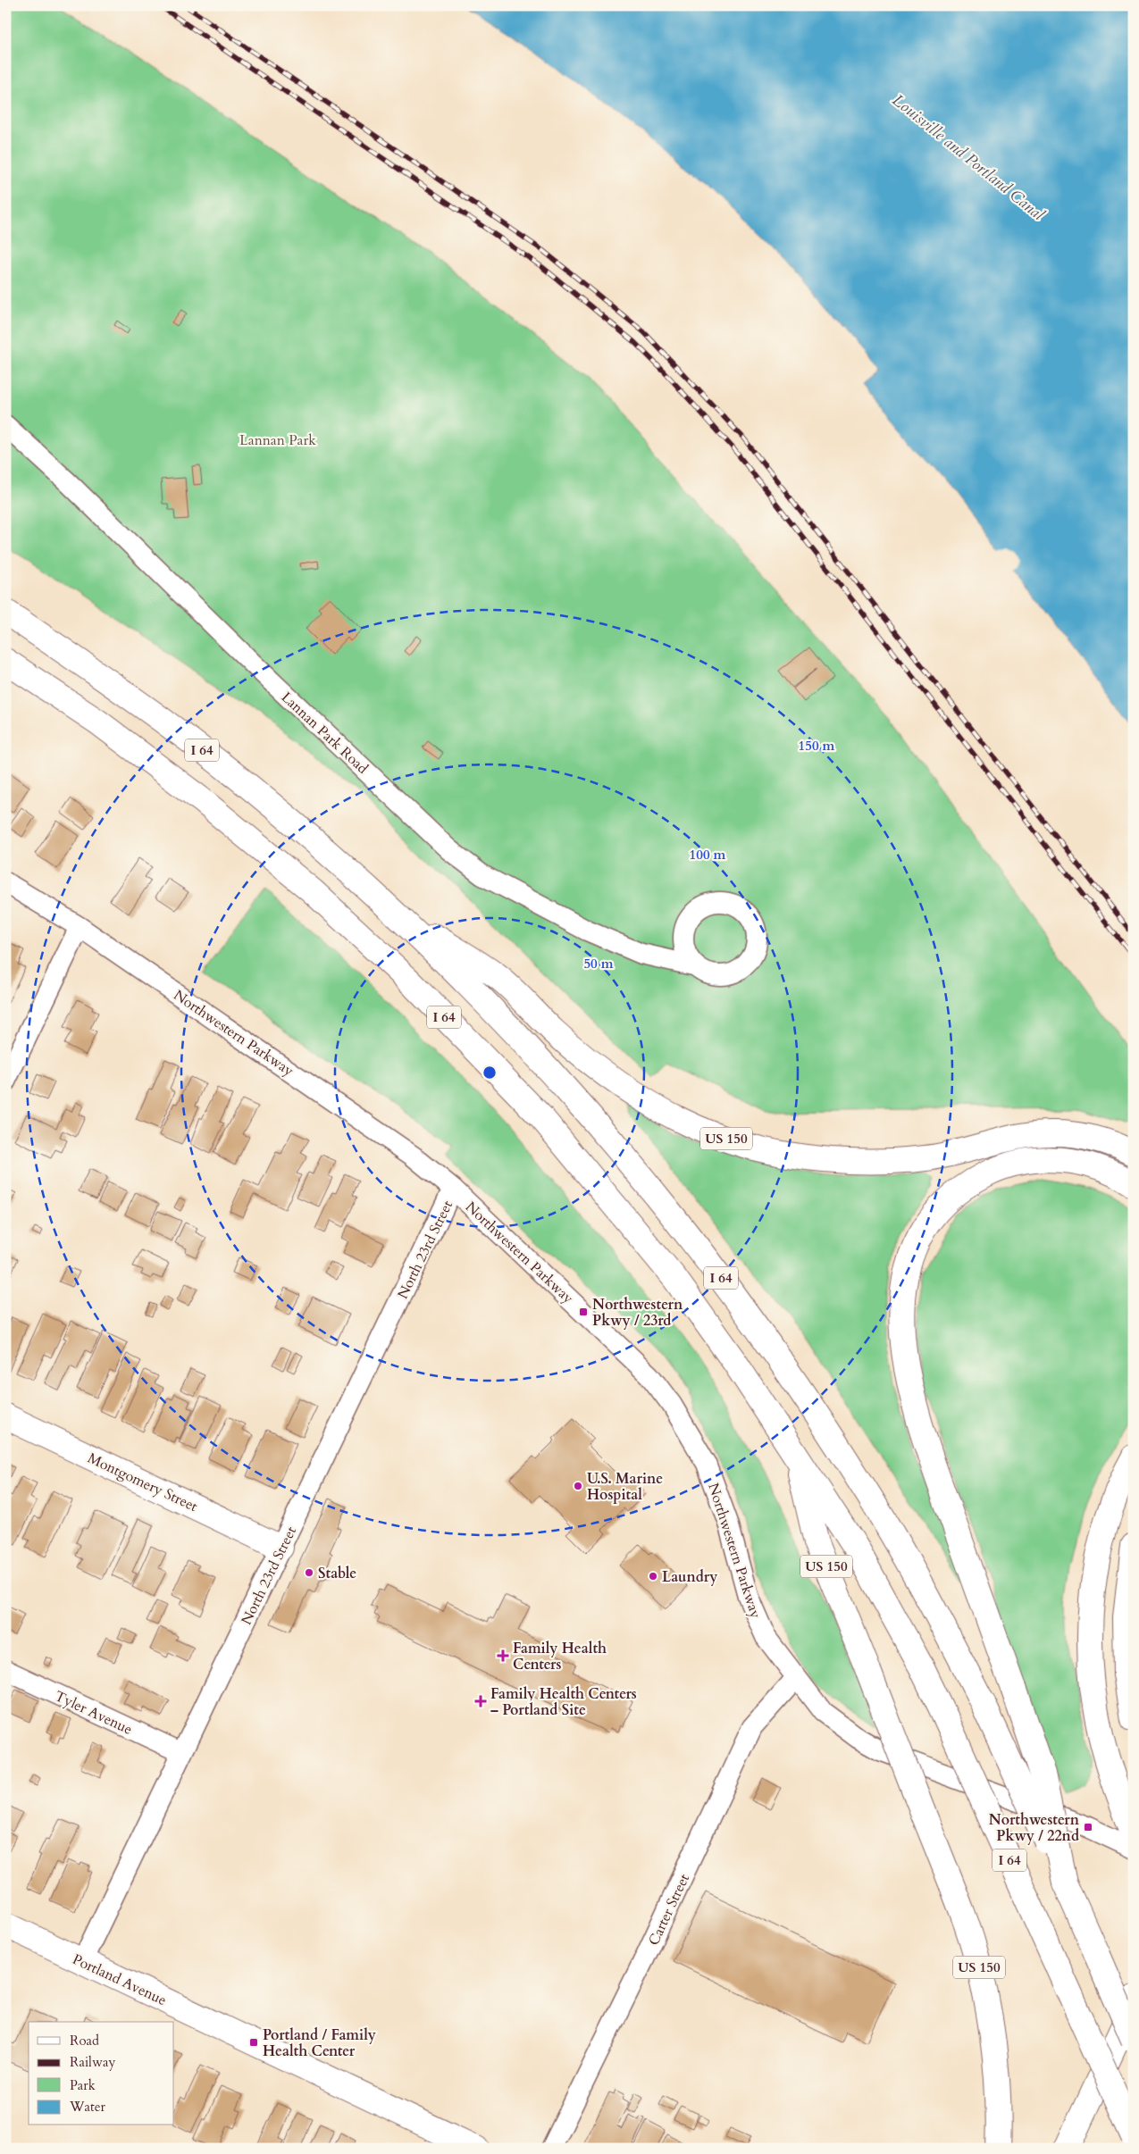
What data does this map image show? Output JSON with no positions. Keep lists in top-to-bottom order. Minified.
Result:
{"streets":{"main road":["I 64","US 150","Montgomery Street","Portland Avenue"],"street":["Lannan Park Road","Northwestern Parkway","North 23rd Street","Tyler Avenue","Carter Street"]},"crossings":[["I 64","US 150"],["Northwestern Parkway","North 23rd Street"],["Northwestern Parkway","Carter Street"],["North 23rd Street","Montgomery Street"],["North 23rd Street","Tyler Avenue"],["North 23rd Street","Portland Avenue"]],"water":["Louisville and Portland Canal"],"parks":["Lannan Park"],"places":{"transit":["Northwestern Pkwy / 23rd","Northwestern Pkwy / 22nd","Portland / Family Health Center"],"other":["U.S. Marine Hospital","Stable","Laundry"],"health":["Family Health Centers","Family Health Centers – Portland Site"]},"legend":["Road","Railway","Park","Water"],"rings":["150 m","100 m","50 m"]}
